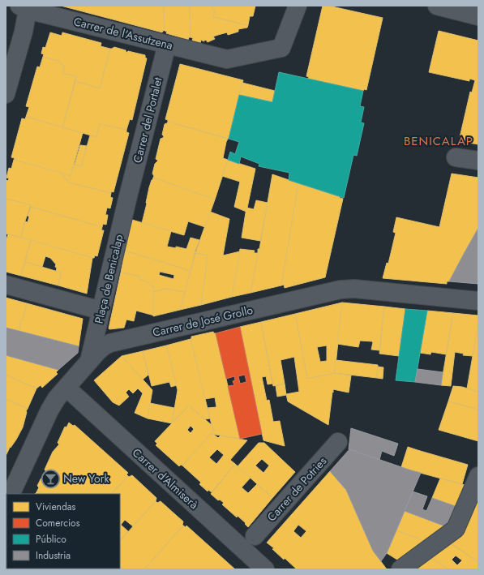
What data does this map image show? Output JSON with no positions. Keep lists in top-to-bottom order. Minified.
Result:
{"streets":{"street":["Carrer de l'Assutzena","Carrer del Portalet","Plaça de Benicalap","Carrer de José Grollo","Carrer d'Almiserà","Carrer de Potries"]},"crossings":[["Carrer de l'Assutzena","Carrer del Portalet"],["Carrer del Portalet","Plaça de Benicalap"],["Plaça de Benicalap","Carrer de José Grollo"],["Carrer de José Grollo","Carrer d'Almiserà"]],"districts":["BENICALAP"],"places":{"bar":["New York"]},"legend":["Viviendas","Comercios","Público","Industria"]}
